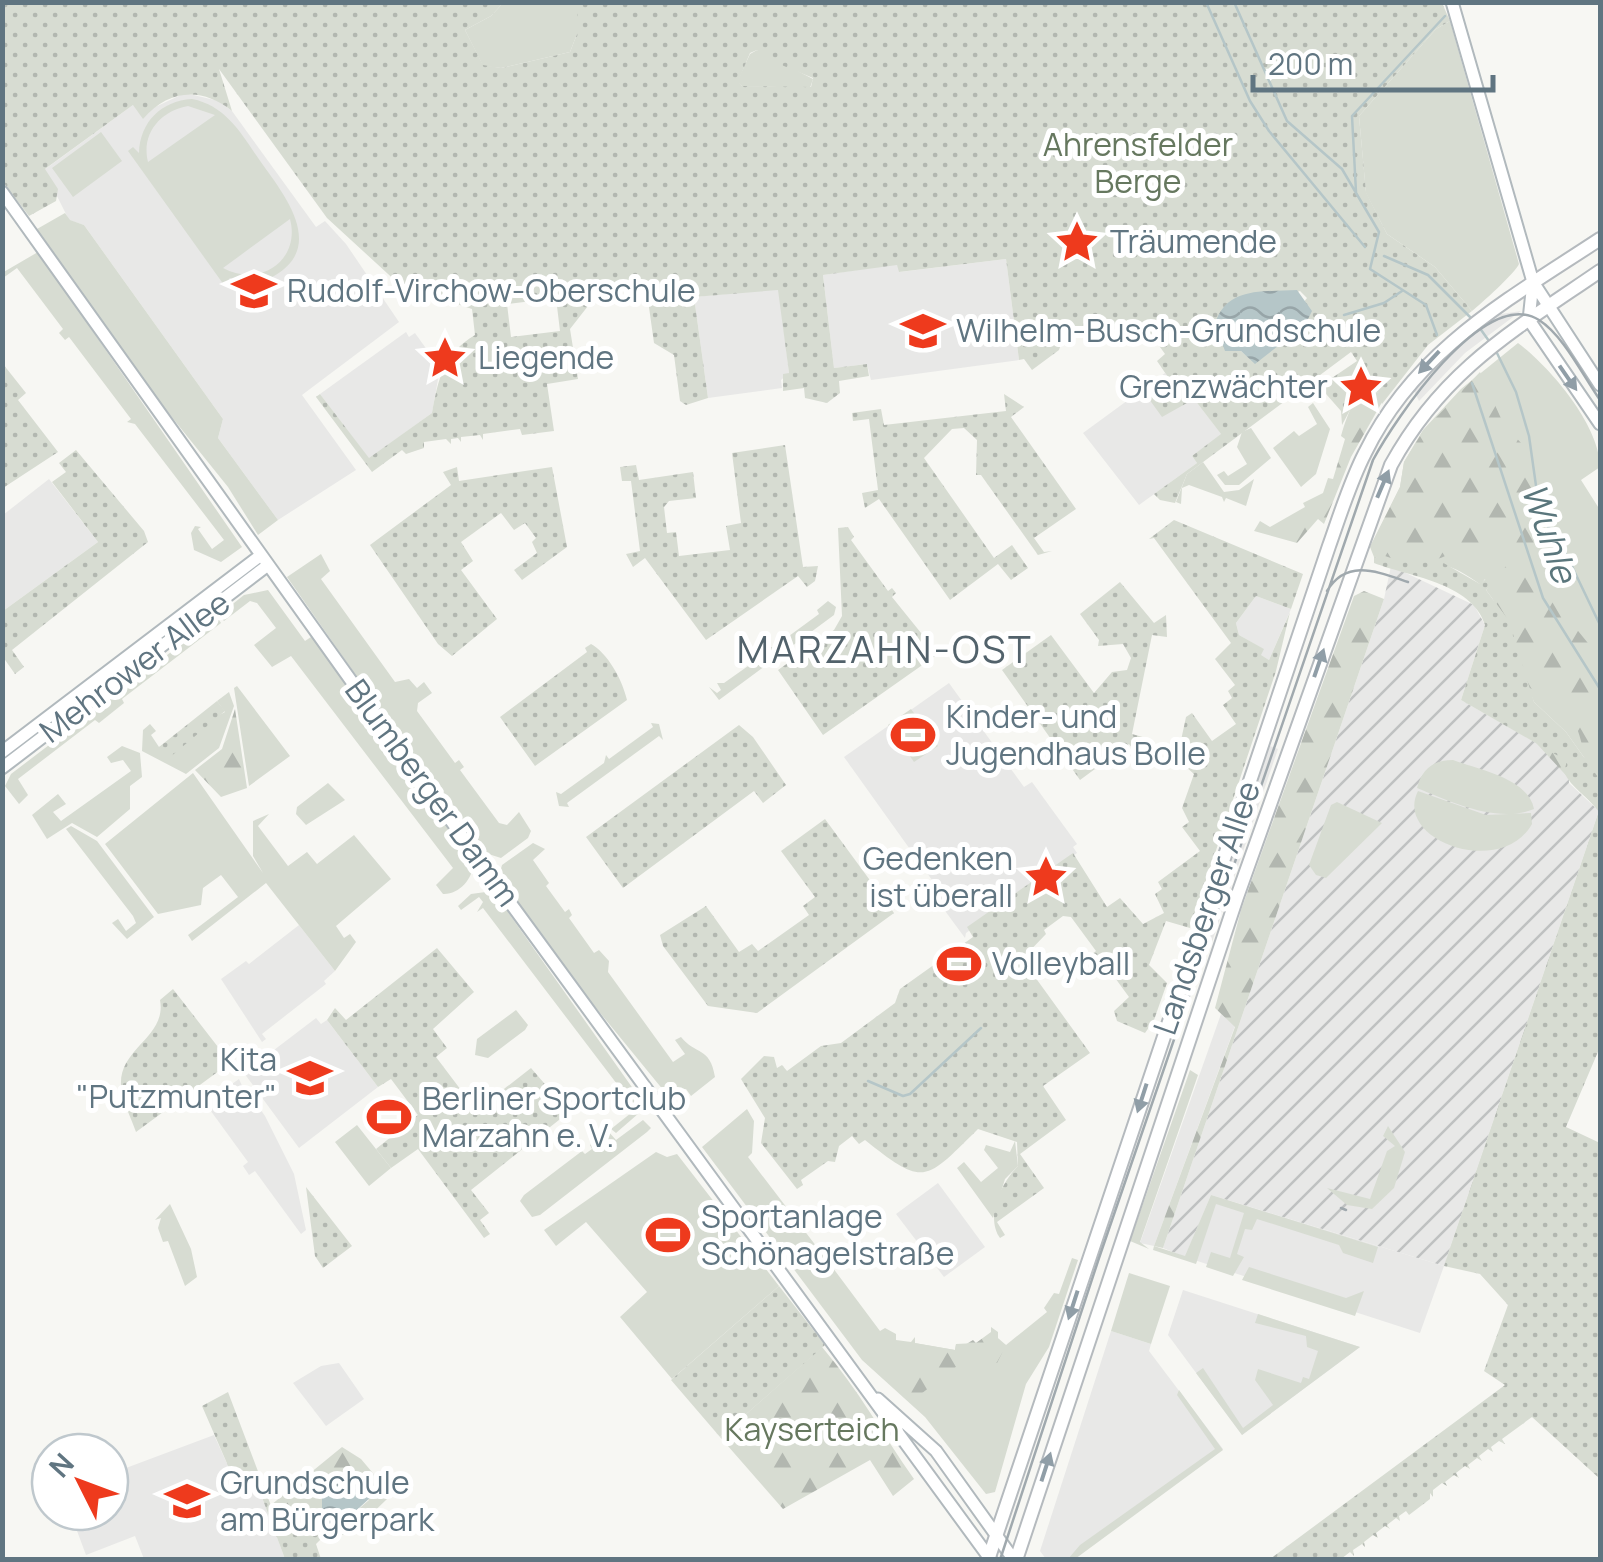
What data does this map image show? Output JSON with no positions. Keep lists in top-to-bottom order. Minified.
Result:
{"streets":{"main road":["Mehrower Allee","Blumberger Damm","Landsberger Allee"]},"crossings":[["Mehrower Allee","Blumberger Damm"],["Blumberger Damm","Landsberger Allee"]],"districts":["MARZAHN-OST"],"water":["Wuhle"],"parks":["Ahrensfelder Berge","Kayserteich"],"places":{"place":["Träumende","Liegende","Grenzwächter","Gedenken ist überall"],"school or university":["Rudolf-Virchow-Oberschule","Wilhelm-Busch-Grundschule","Kita \"Putzmunter\"","Grundschule am Bürgerpark"],"sports":["Kinder- und Jugendhaus Bolle","Volleyball","Berliner Sportclub Marzahn e. V.","Sportanlage Schönagelstraße"]},"scale_bar":"200 m","north":"top left"}
